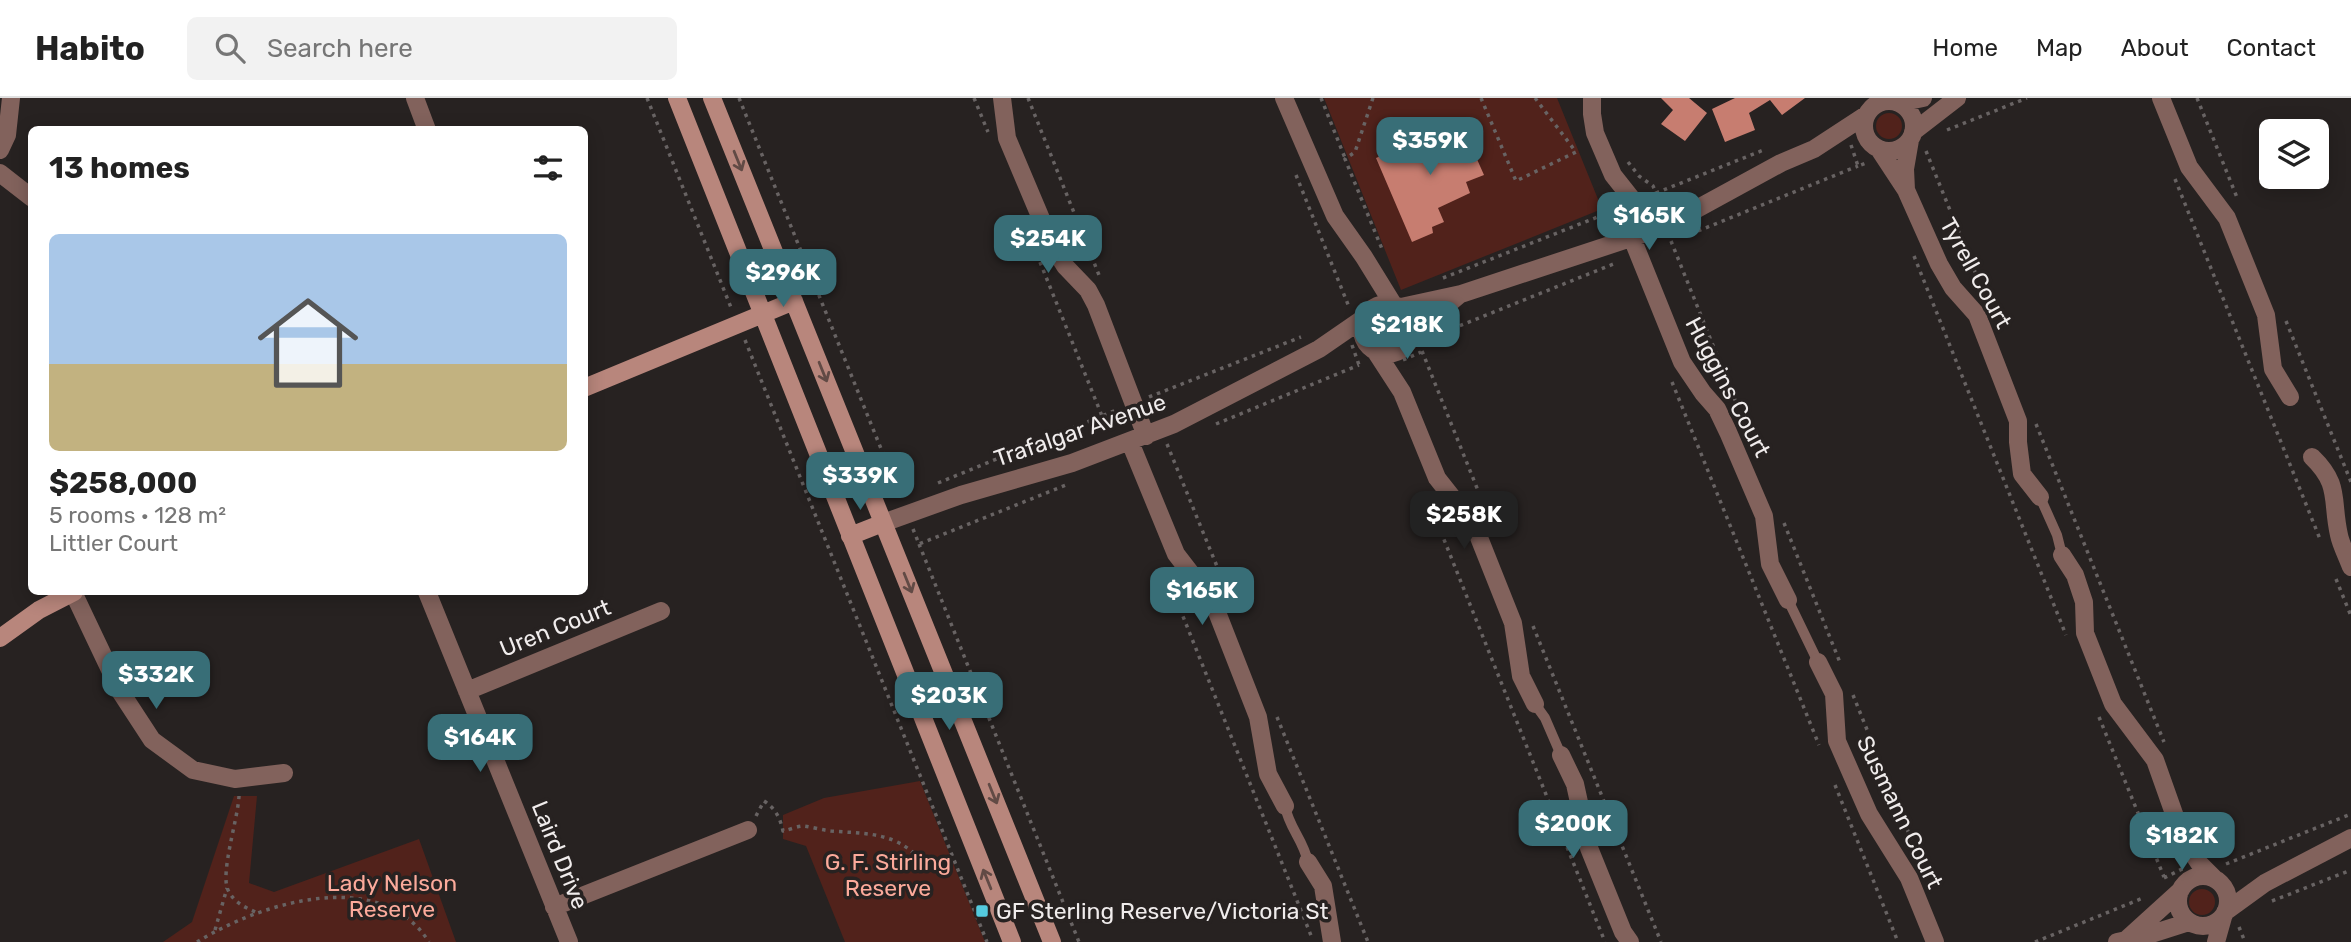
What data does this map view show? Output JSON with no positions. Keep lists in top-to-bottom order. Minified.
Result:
{"streets":{"street":["Tyrell Court","Huggins Court","Trafalgar Avenue","Uren Court","Susmann Court","Laird Drive"]},"crossings":[["Uren Court","Laird Drive"]],"parks":["G. F. Stirling Reserve","Lady Nelson Reserve"],"places":{"transit":["GF Sterling Reserve/Victoria St"]},"page":{"header":"Habito","search":"Search here","nav":["Home","Map","About","Contact"],"price":["$359K","$165K","$254K","$296K","$218K","$339K","$258K","$165K","$332K","$203K","$164K","$200K","$182K"],"heading":"13 homes","list":[{"name":"$258,000","note":"5 rooms · 128 m² · Littler Court"}]}}
